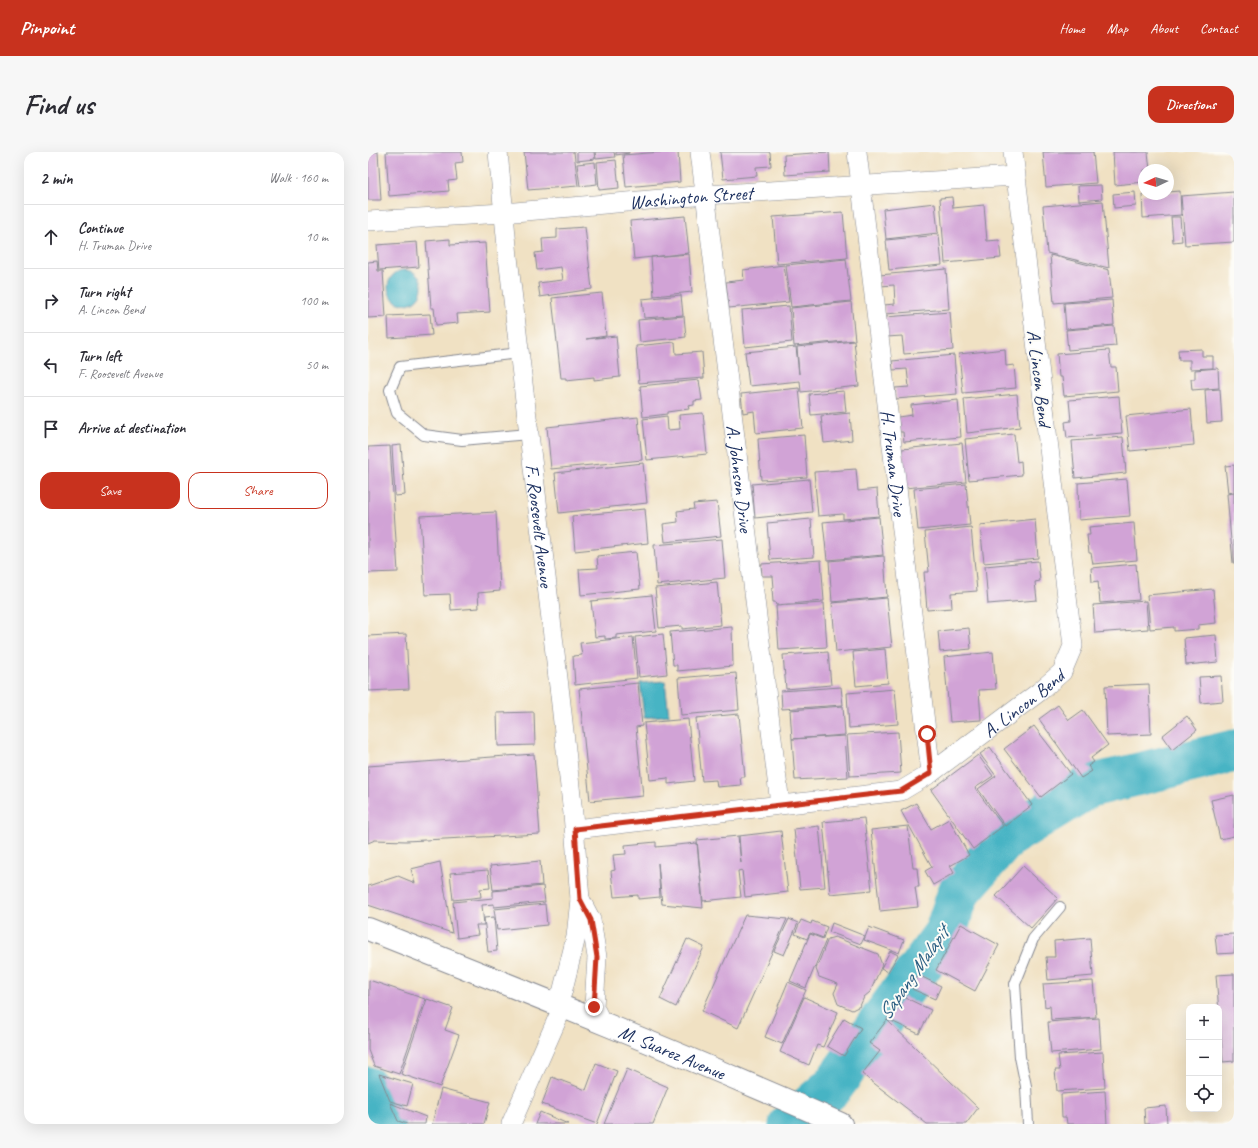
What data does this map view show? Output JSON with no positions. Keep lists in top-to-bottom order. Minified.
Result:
{"streets":{"street":["Washington Street","A. Lincon Bend","H. Truman Drive","A. Johnson Drive","F. Roosevelt Avenue","M. Suarez Avenue"]},"crossings":[["Washington Street","A. Lincon Bend"],["Washington Street","H. Truman Drive"],["Washington Street","A. Johnson Drive"],["Washington Street","F. Roosevelt Avenue"],["A. Lincon Bend","H. Truman Drive"],["A. Lincon Bend","A. Johnson Drive"],["A. Lincon Bend","F. Roosevelt Avenue"],["F. Roosevelt Avenue","M. Suarez Avenue"]],"water":["Sapang Malapit"],"north":"left","page":{"header":"Pinpoint","nav":["Home","Map","About","Contact"],"buttons":["Directions",["Save","Share"]],"title":"Find us","heading":["2 min","Walk · 160 m"],"list":[["Continue","H. Truman Drive","10 m"],["Turn right","A. Lincon Bend","100 m"],["Turn left","F. Roosevelt Avenue","50 m"],"Arrive at destination"],"map_buttons":["+","−"]}}
